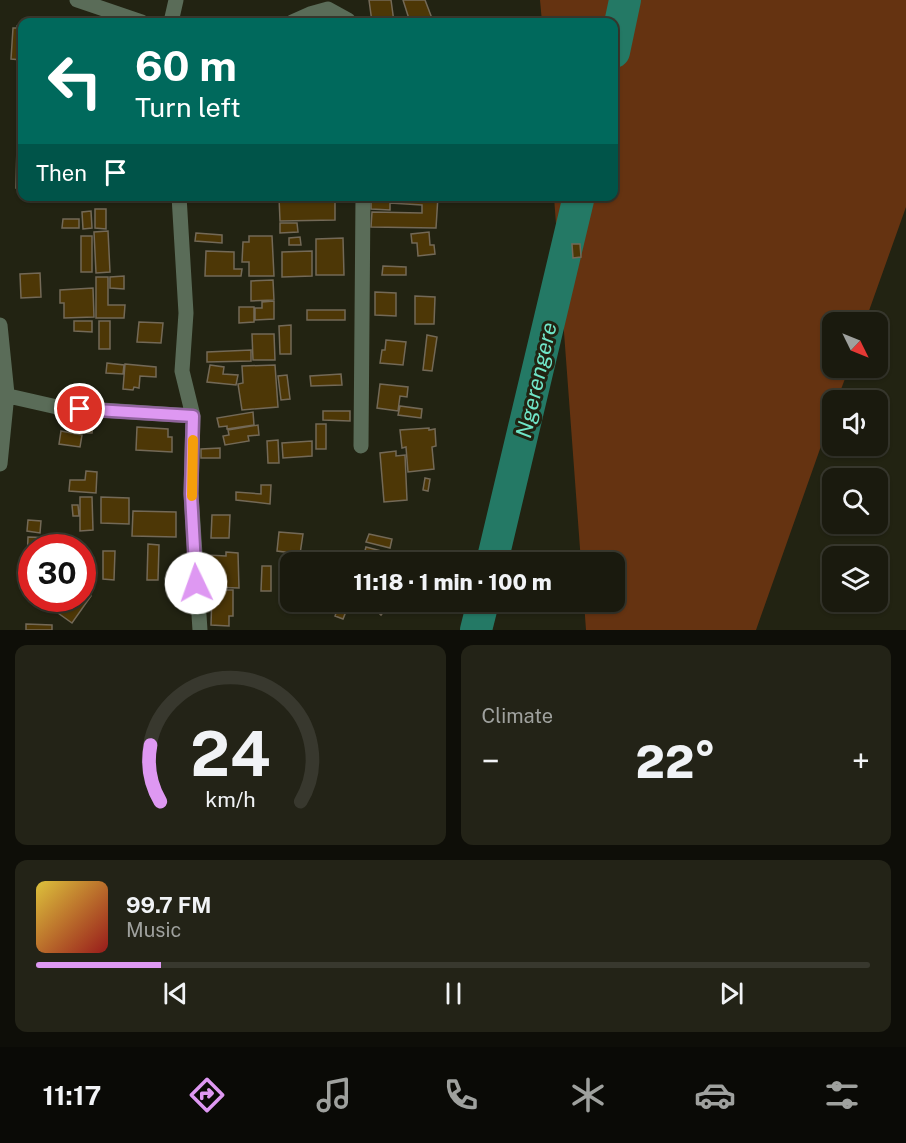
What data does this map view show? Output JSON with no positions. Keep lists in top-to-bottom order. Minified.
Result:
{"water":["Ngerengere"],"north":"bottom right","page":{"turn":["60 m","Turn left"],"then":"Then","limit":"30","trip":"11:18 · 1 min · 100 m","tile":"Climate","heat":["−","22°","+"],"song":["99.7 FM","Music"],"tabs":"11:17","gauge":["24","km/h"]}}
